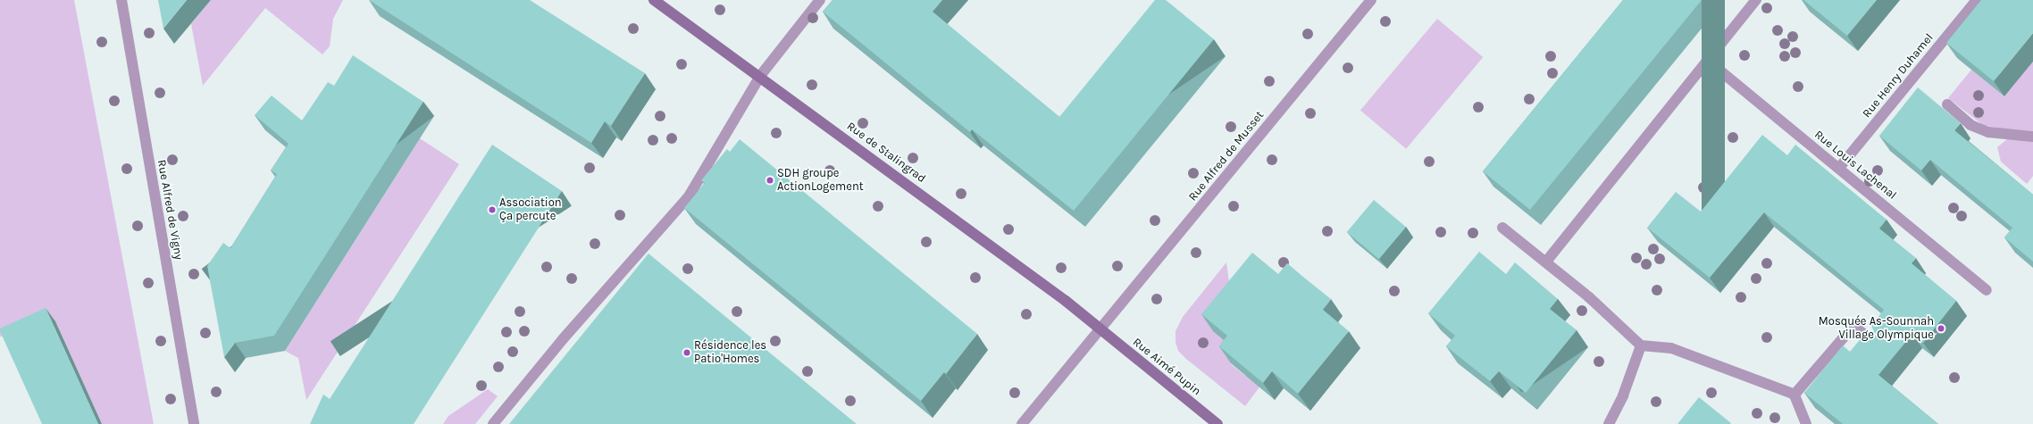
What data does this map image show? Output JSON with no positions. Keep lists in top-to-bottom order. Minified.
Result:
{"streets":{"street":["Rue Henry Duhamel","Rue de Stalingrad","Rue Alfred de Musset","Rue Louis Lachenal","Rue Alfred de Vigny","Rue Aimé Pupin"]},"crossings":[["Rue Henry Duhamel","Rue Louis Lachenal"],["Rue de Stalingrad","Rue Alfred de Musset"],["Rue de Stalingrad","Rue Aimé Pupin"],["Rue Alfred de Musset","Rue Aimé Pupin"]],"places":["SDH groupe ActionLogement","Association Ça percute","Mosquée As-Sounnah Village Olympique","Résidence les Patio'Homes"]}
